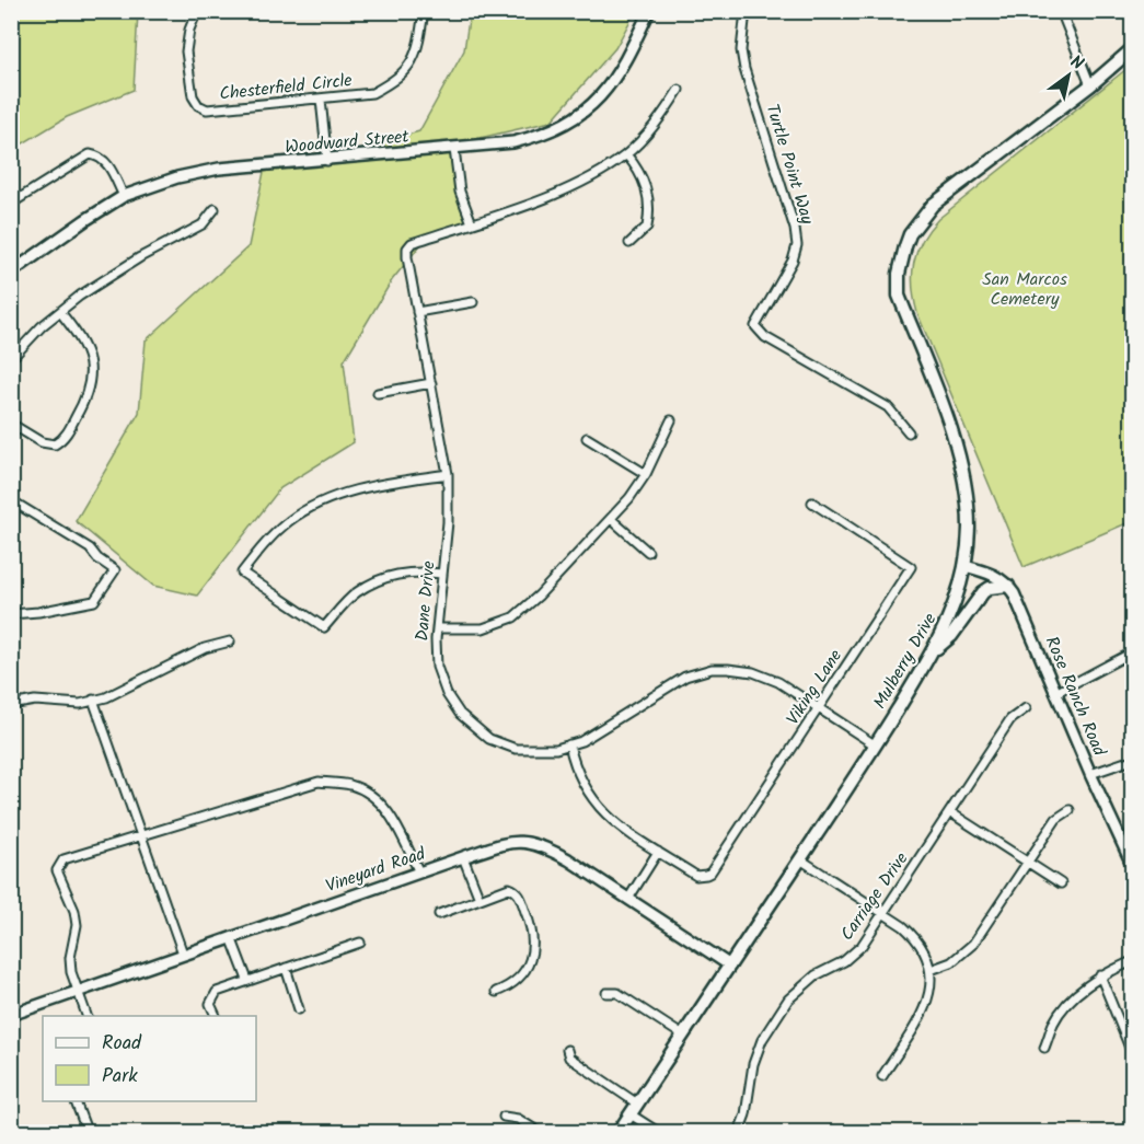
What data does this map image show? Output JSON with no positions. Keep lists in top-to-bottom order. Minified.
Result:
{"streets":{"main road":["Mulberry Drive"],"street":["Chesterfield Circle","Woodward Street","Turtle Point Way","Dane Drive","Viking Lane","Rose Ranch Road","Vineyard Road","Carriage Drive"]},"crossings":[["Dane Drive","Mulberry Drive"],["Dane Drive","Viking Lane"],["Mulberry Drive","Vineyard Road"]],"parks":["San Marcos Cemetery"],"legend":["Road","Park"],"north":"top right"}
